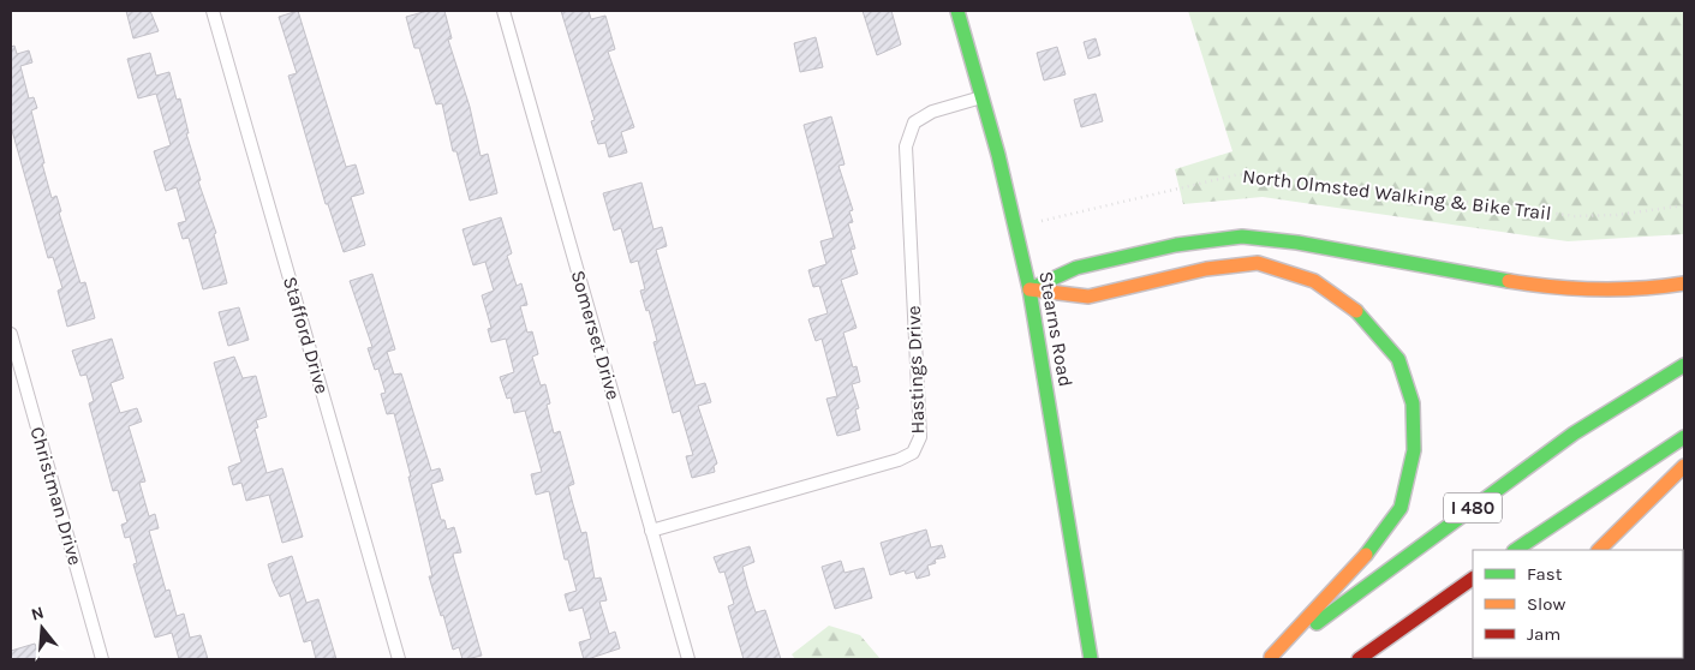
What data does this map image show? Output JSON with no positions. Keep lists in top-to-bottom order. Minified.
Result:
{"streets":{"main road":["Stearns Road","I 480"],"street":["Stafford Drive","Somerset Drive","Hastings Drive","Christman Drive"],"path":["North Olmsted Walking & Bike Trail"]},"crossings":[["Stearns Road","Hastings Drive"],["Somerset Drive","Hastings Drive"]],"legend":["Fast","Slow","Jam"],"north":"top"}
